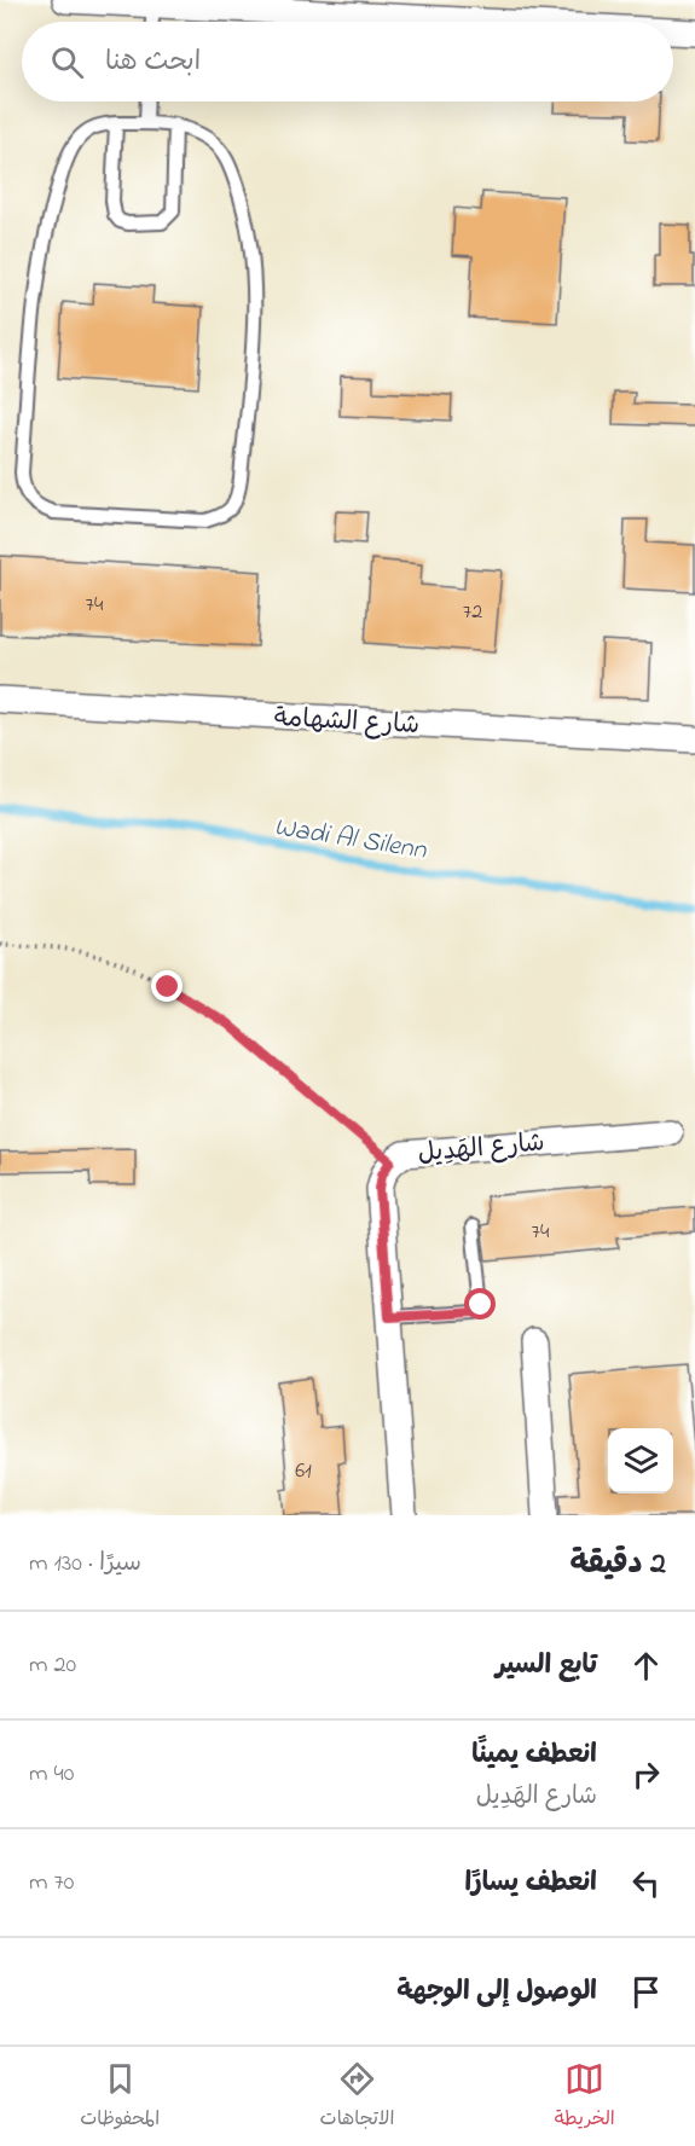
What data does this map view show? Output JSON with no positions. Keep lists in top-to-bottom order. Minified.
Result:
{"streets":{"street":["شارع الشهامة","شارع الهَدِيل"]},"water":["Wadi Al Silenn"],"house_numbers":["74","72","74","61"],"page":{"search":"ابحث هنا","heading":["2 دقيقة","سيرًا · 130 m"],"list":[["تابع السير","20 m"],["انعطف يمينًا","شارع الهَدِيل","40 m"],["انعطف يسارًا","70 m"],"الوصول إلى الوجهة"],"nav":["الخريطة","الاتجاهات","المحفوظات"]}}
